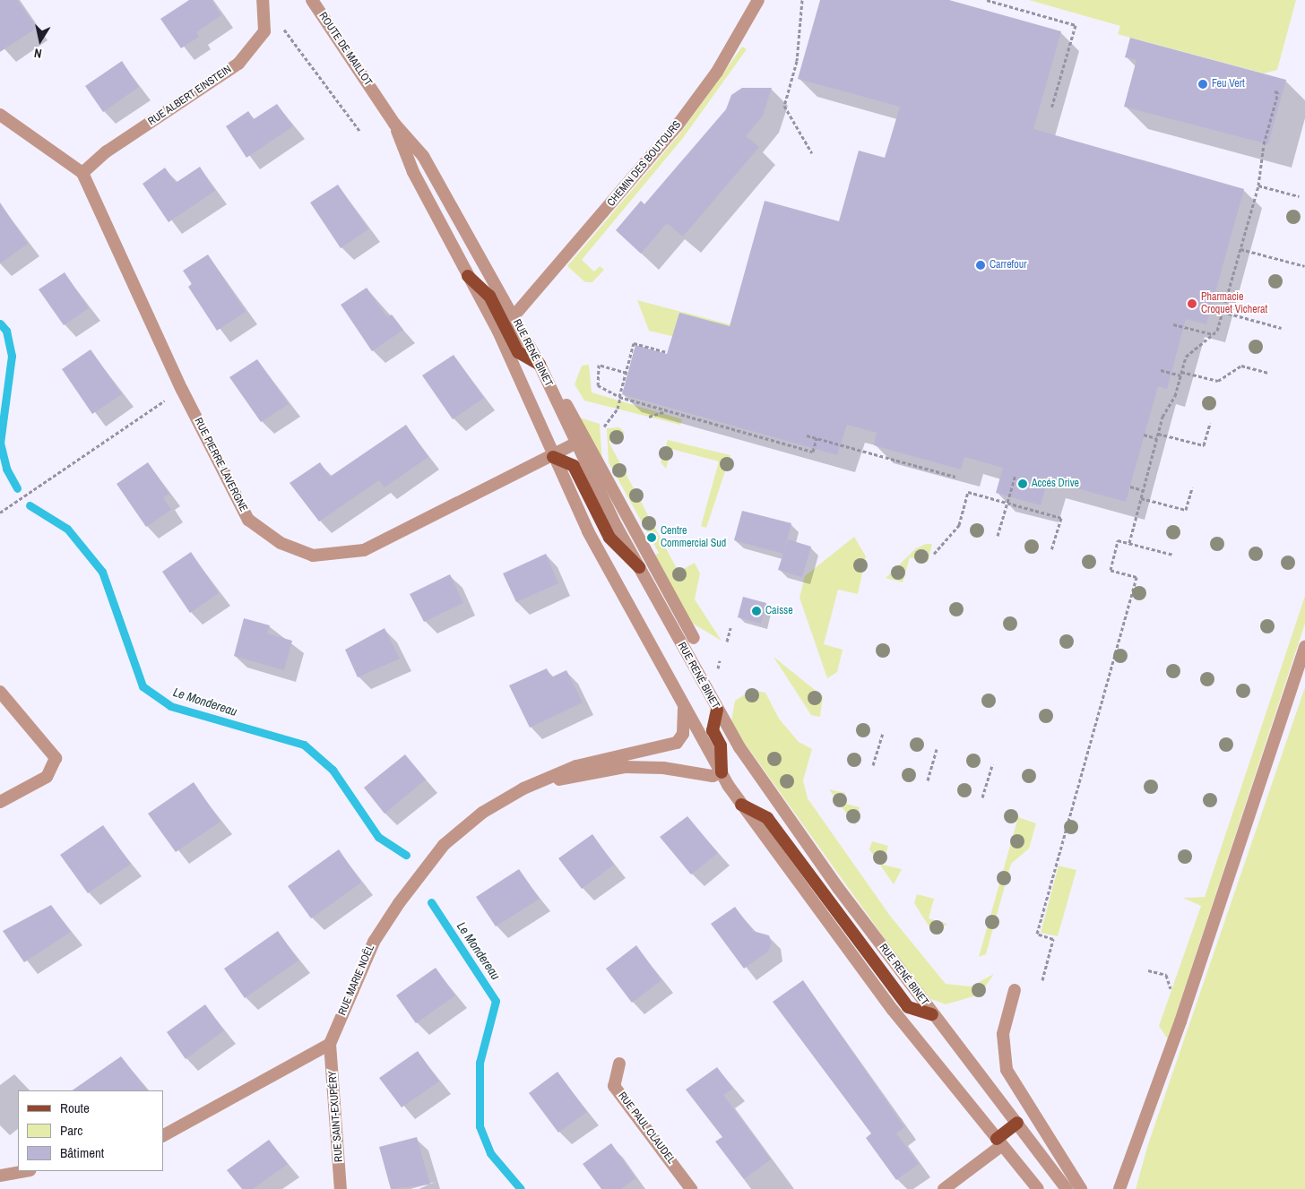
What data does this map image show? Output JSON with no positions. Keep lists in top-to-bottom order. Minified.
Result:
{"streets":{"street":["ROUTE DE MAILLOT","RUE ALBERT EINSTEIN","CHEMIN DES BOUTOURS","RUE RENÉ BINET","RUE PIERRE LAVERGNE","RUE MARIE NOËL","RUE SAINT-EXUPÉRY","RUE PAUL CLAUDEL"]},"crossings":[["ROUTE DE MAILLOT","RUE RENÉ BINET"],["RUE ALBERT EINSTEIN","RUE PIERRE LAVERGNE"],["CHEMIN DES BOUTOURS","RUE RENÉ BINET"],["RUE RENÉ BINET","RUE PIERRE LAVERGNE"],["RUE RENÉ BINET","RUE MARIE NOËL"],["RUE MARIE NOËL","RUE SAINT-EXUPÉRY"]],"water":["Le Mondereau"],"places":["Feu Vert","Carrefour","Pharmacie Croquet Vicherat","Accés Drive","Centre Commercial Sud","Caisse"],"legend":["Route","Parc","Bâtiment"],"north":"bottom"}
